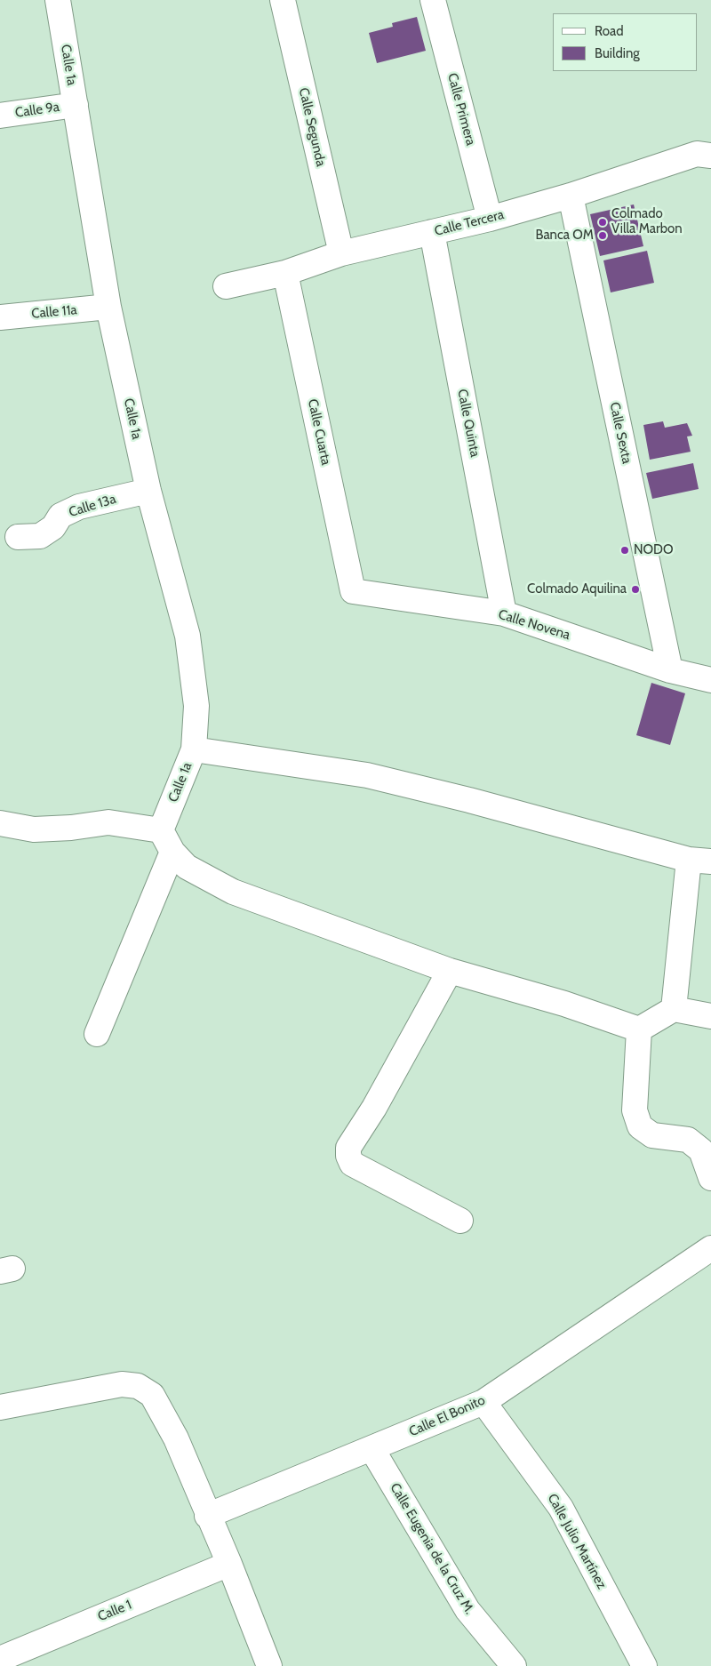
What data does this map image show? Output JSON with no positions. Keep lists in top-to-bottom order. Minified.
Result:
{"streets":{"street":["Calle 1a","Calle Primera","Calle 9a","Calle Segunda","Calle Tercera","Calle 11a","Calle Quinta","Calle Cuarta","Calle Sexta","Calle 13a","Calle Novena","Calle El Bonito","Calle Julio Martínez","Calle Eugenia de la Cruz M.","Calle 1"]},"crossings":[["Calle 1a","Calle 9a"],["Calle 1a","Calle 11a"],["Calle 1a","Calle 13a"],["Calle Primera","Calle Tercera"],["Calle Segunda","Calle Tercera"],["Calle Tercera","Calle Quinta"],["Calle Tercera","Calle Cuarta"],["Calle Tercera","Calle Sexta"],["Calle Quinta","Calle Novena"],["Calle Cuarta","Calle Novena"],["Calle Sexta","Calle Novena"],["Calle El Bonito","Calle Julio Martínez"],["Calle El Bonito","Calle Eugenia de la Cruz M."]],"places":["Colmado Villa Marbon","Banca OM","NODO","Colmado Aquilina"],"legend":["Road","Building"]}
